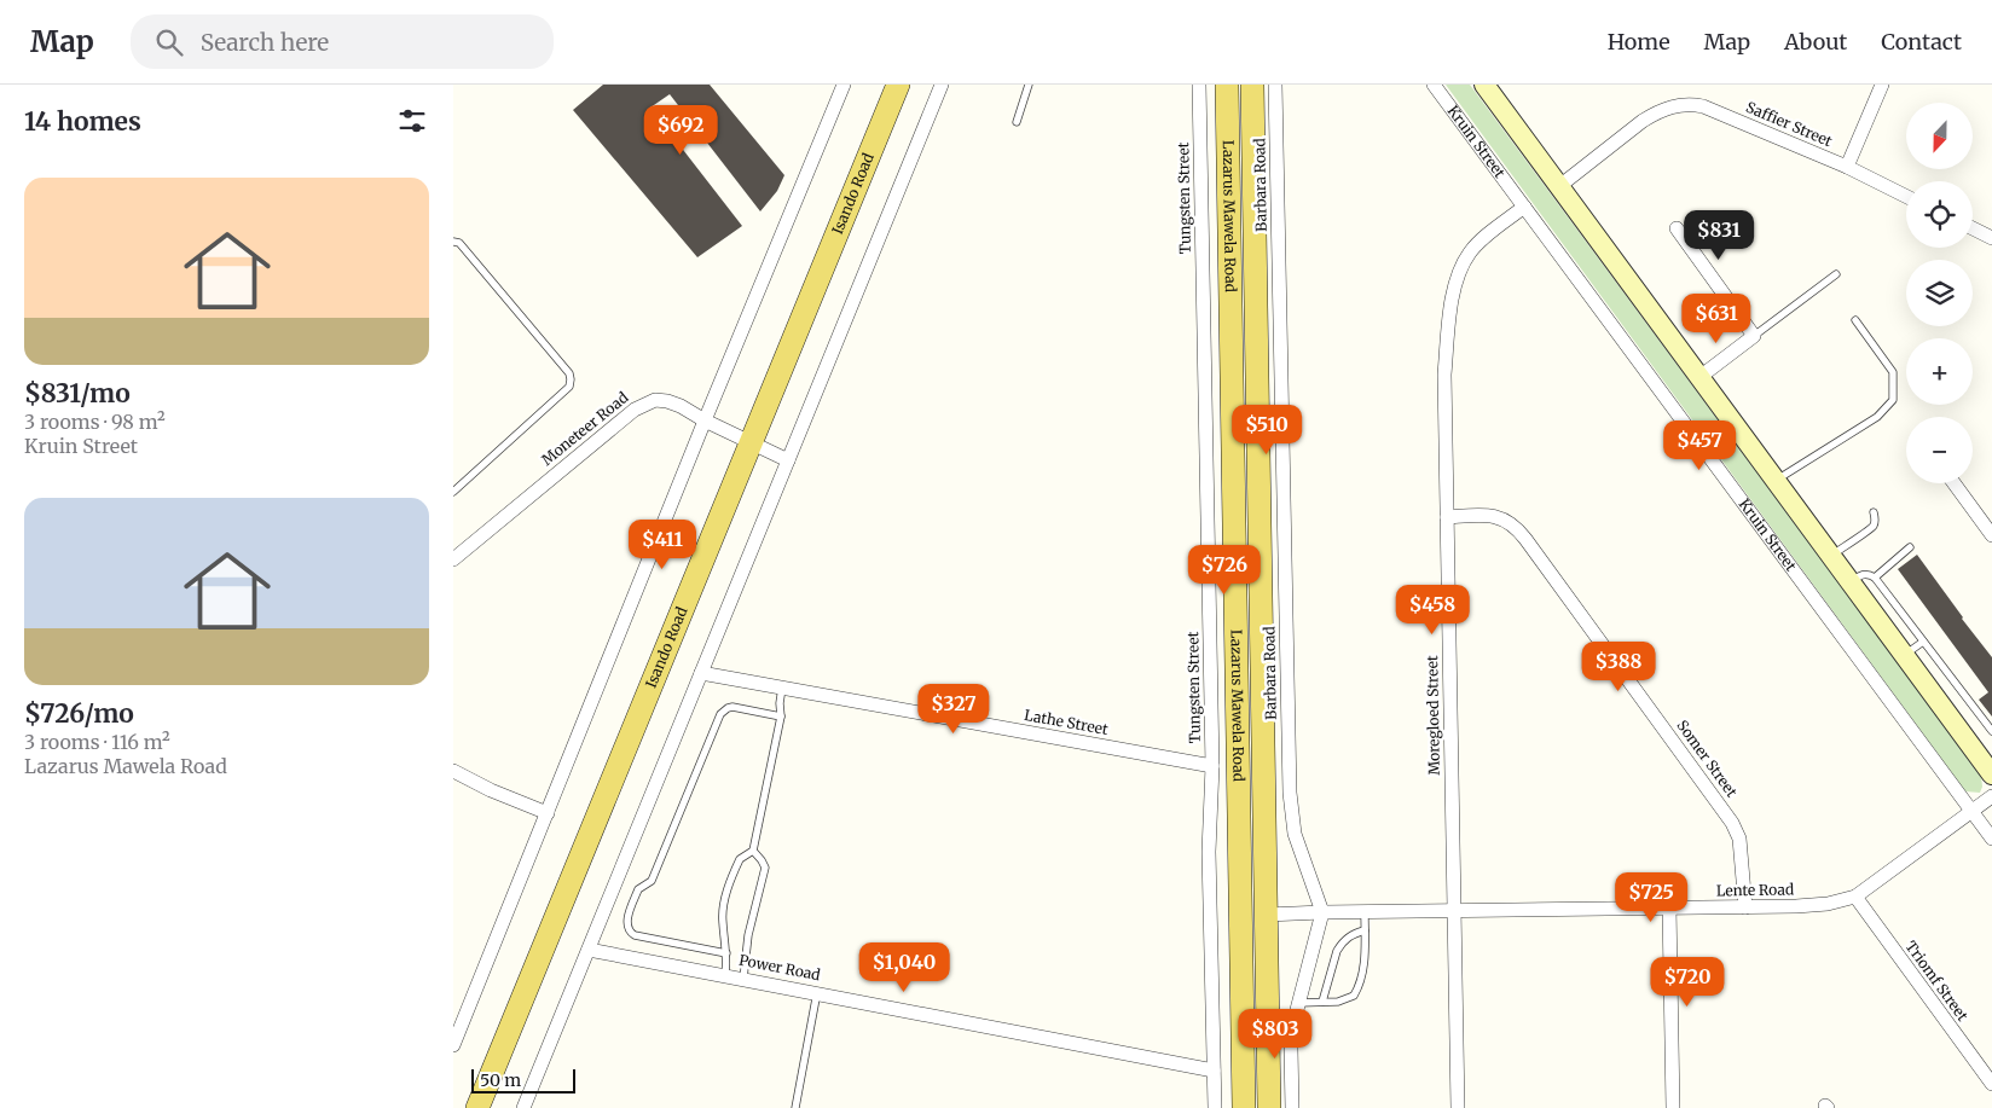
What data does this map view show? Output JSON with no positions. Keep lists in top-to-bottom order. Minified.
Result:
{"streets":{"main road":["Isando Road","Lazarus Mawela Road"],"street":["Saffier Street","Kruin Street","Barbara Road","Tungsten Street","Moneteer Road","Moregloed Street","Lathe Street","Somer Street","Lente Road","Power Road","Triomf Street"]},"crossings":[["Kruin Street","Moregloed Street"],["Kruin Street","Lente Road"],["Barbara Road","Lente Road"],["Isando Road","Moneteer Road"],["Tungsten Street","Lathe Street"],["Tungsten Street","Power Road"],["Lazarus Mawela Road","Lente Road"],["Moregloed Street","Somer Street"],["Moregloed Street","Lente Road"],["Somer Street","Lente Road"],["Lente Road","Triomf Street"]],"scale_bar":"50 m","north":"bottom","page":{"header":"Map","search":"Search here","nav":["Home","Map","About","Contact"],"heading":"14 homes","map_buttons":["+","−"],"price":["$692","$831","$631","$510","$457","$411","$726","$458","$388","$327","$725","$1,040","$720","$803"],"list":[{"name":"$831/mo","note":"3 rooms · 98 m² · Kruin Street"},{"name":"$726/mo","note":"3 rooms · 116 m² · Lazarus Mawela Road"}],"scale":"50 m"}}
